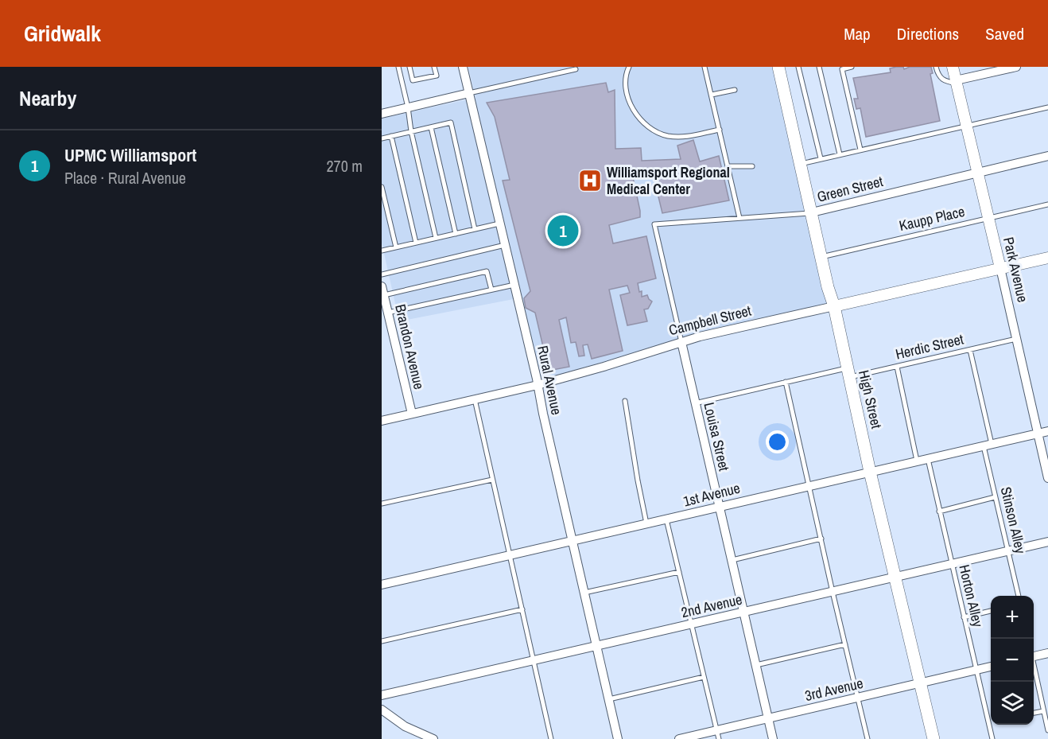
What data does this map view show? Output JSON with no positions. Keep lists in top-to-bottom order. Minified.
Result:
{"streets":{"main road":["High Street"],"street":["Green Street","Park Avenue","Campbell Street","Brandon Avenue","Rural Avenue","Louisa Street","1st Avenue","2nd Avenue","3rd Avenue"],"lane":["Kaupp Place","Herdic Street","Stinson Alley","Horton Alley"]},"crossings":[["Green Street","Park Avenue"],["Green Street","High Street"],["Green Street","Louisa Street"],["Kaupp Place","Park Avenue"],["Kaupp Place","High Street"],["Park Avenue","Campbell Street"],["Park Avenue","Herdic Street"],["Park Avenue","1st Avenue"],["Campbell Street","Brandon Avenue"],["Campbell Street","Rural Avenue"],["Campbell Street","High Street"],["Campbell Street","Louisa Street"],["Herdic Street","High Street"],["Herdic Street","Louisa Street"],["Herdic Street","Stinson Alley"],["Rural Avenue","1st Avenue"],["Rural Avenue","2nd Avenue"],["High Street","1st Avenue"],["High Street","2nd Avenue"],["High Street","3rd Avenue"],["Louisa Street","1st Avenue"],["Louisa Street","2nd Avenue"],["Louisa Street","3rd Avenue"],["1st Avenue","Stinson Alley"],["1st Avenue","Horton Alley"],["Stinson Alley","2nd Avenue"],["Horton Alley","2nd Avenue"],["Horton Alley","3rd Avenue"]],"places":{"hospital":["Williamsport Regional Medical Center"]},"page":{"header":"Gridwalk","nav":["Map","Directions","Saved"],"heading":"Nearby","list":[{"mark":"1","name":"UPMC Williamsport","note":"Place · Rural Avenue","value":"270 m"}],"pins":"1","map_buttons":["+","−"]}}
